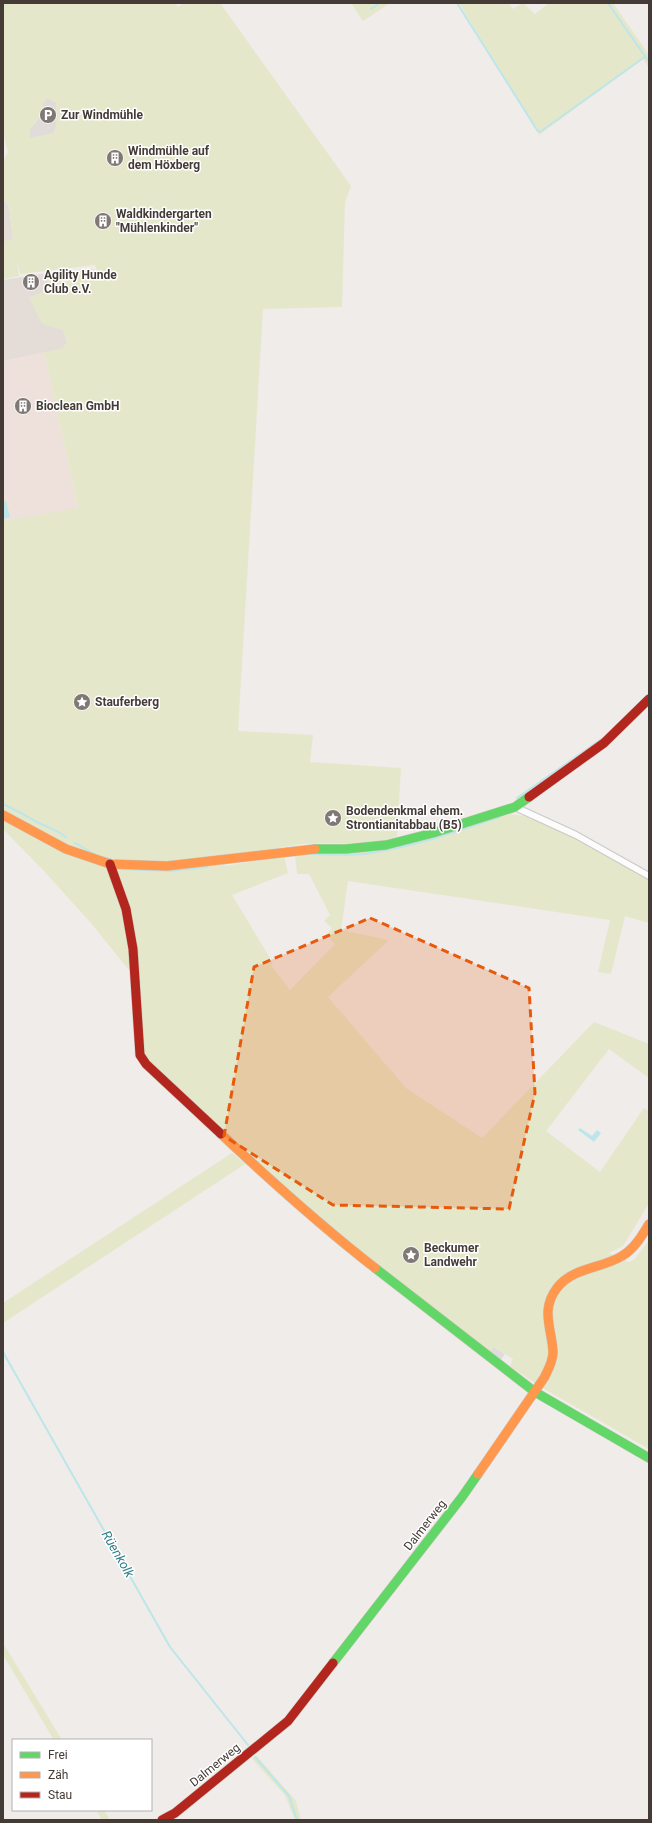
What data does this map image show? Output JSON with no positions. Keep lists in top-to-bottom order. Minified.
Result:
{"streets":{"street":["Dalmerweg"]},"water":["Rüenkolk"],"places":{"parking":["Zur Windmühle"],"building":["Windmühle auf dem Höxberg","Waldkindergarten \"Mühlenkinder\"","Agility Hunde Club e.V.","Bioclean GmbH"],"place":["Stauferberg","Bodendenkmal ehem. Strontianitabbau (B5)","Beckumer Landwehr"]},"legend":["Frei","Zäh","Stau"]}
